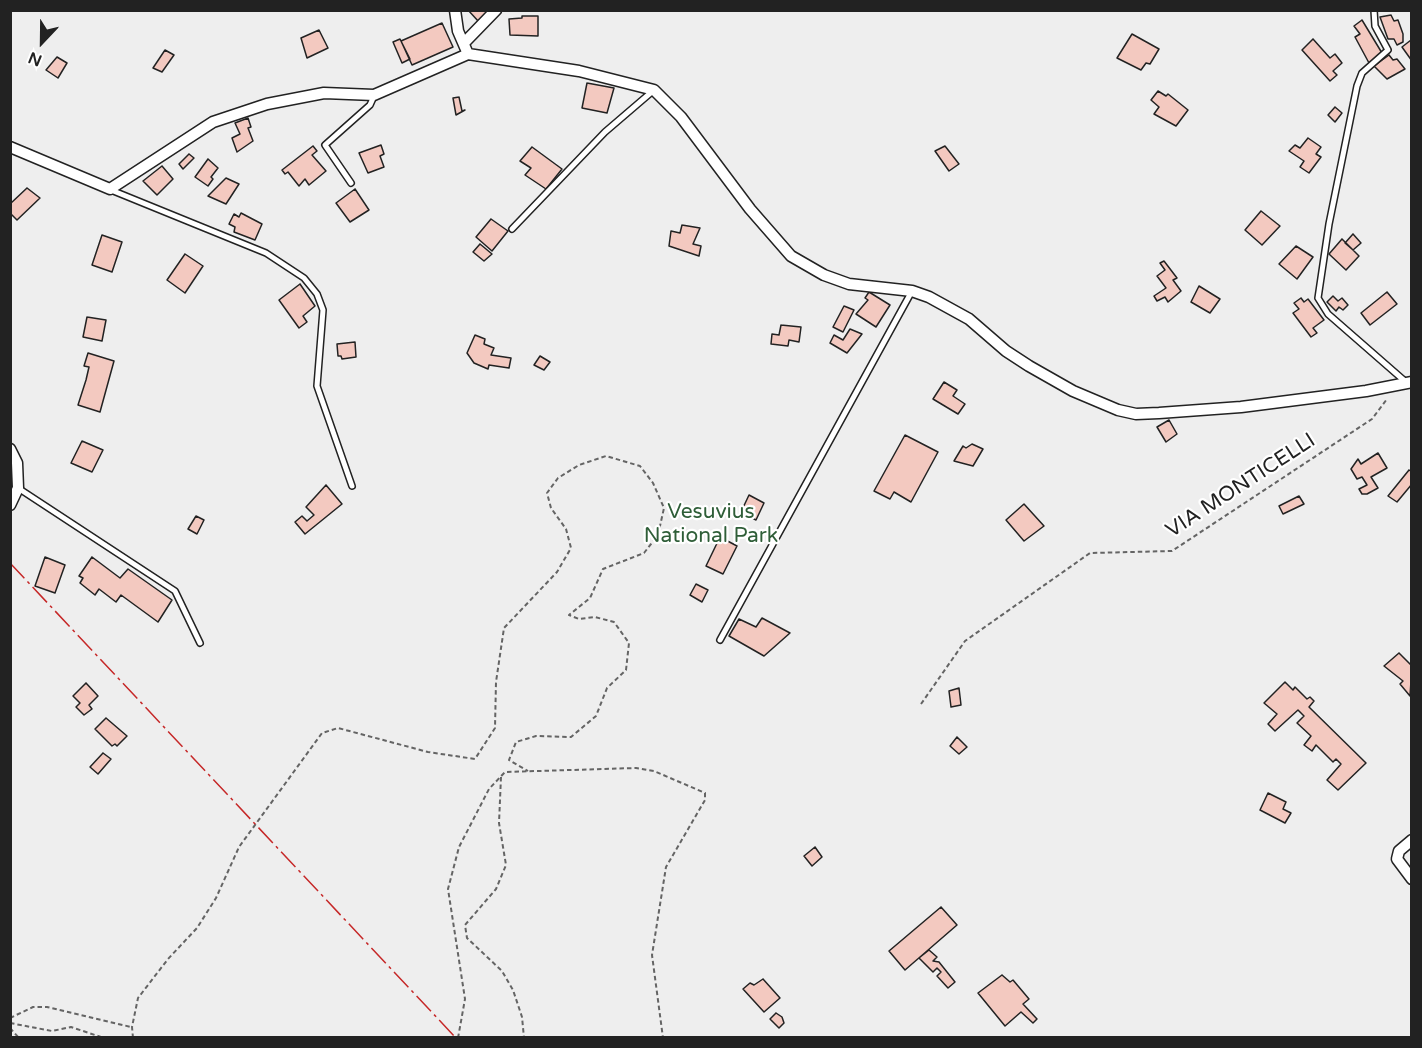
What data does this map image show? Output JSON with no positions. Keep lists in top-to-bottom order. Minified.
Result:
{"streets":{"path":["VIA MONTICELLI"]},"parks":["Vesuvius National Park"],"north":"bottom"}
